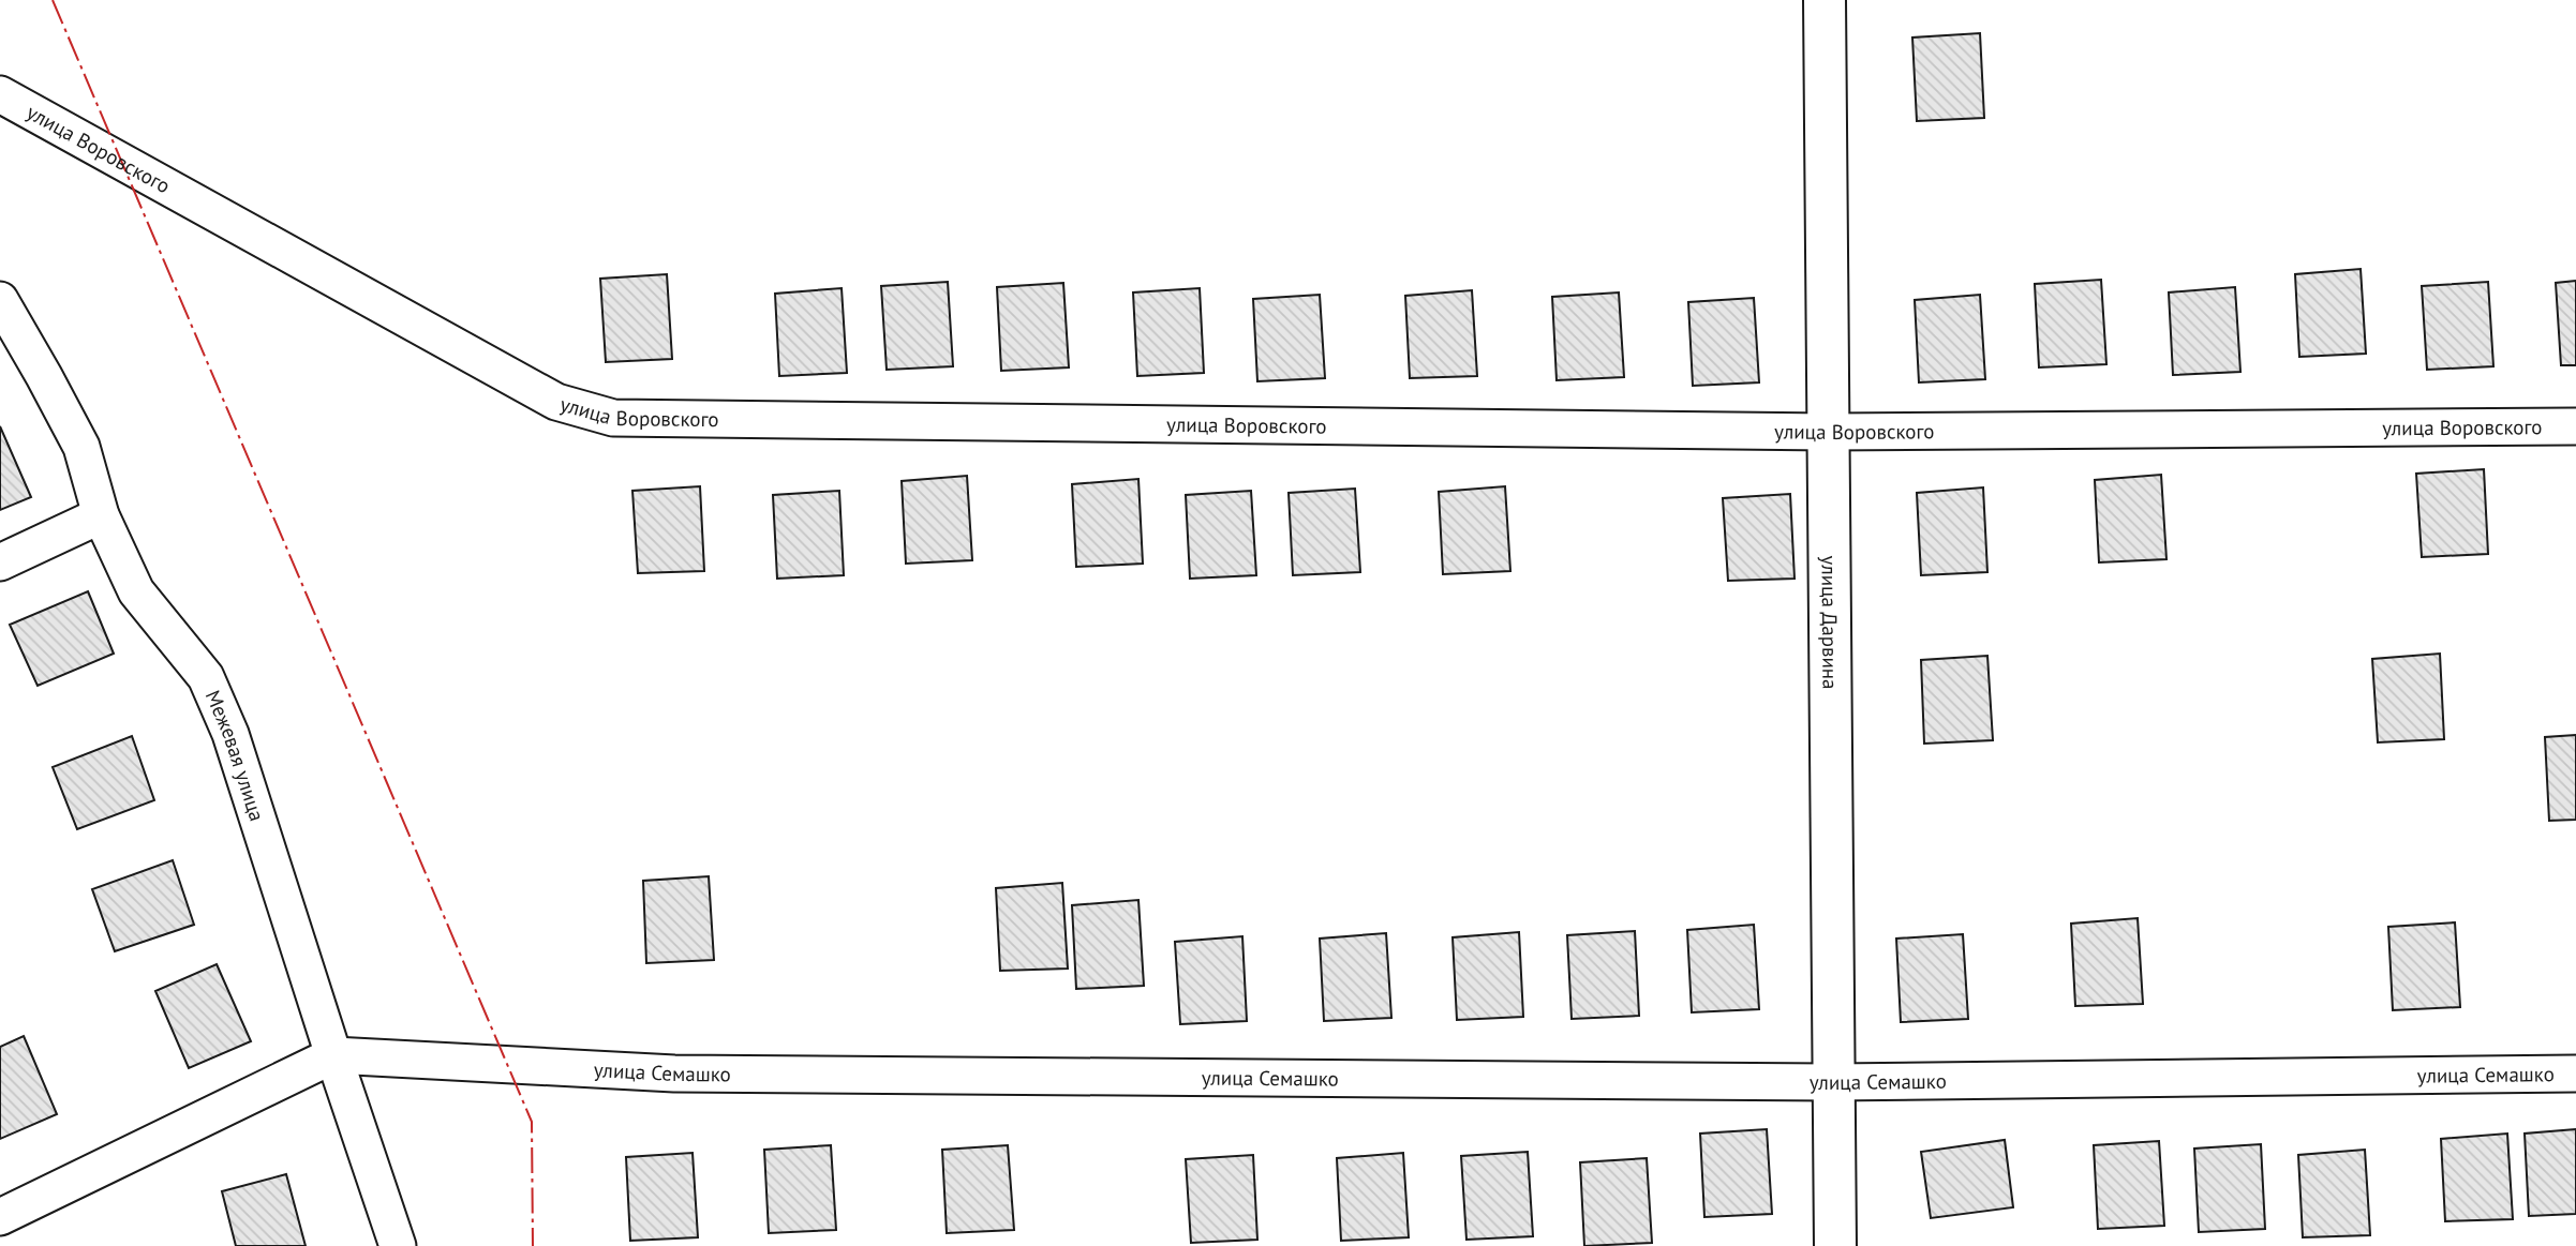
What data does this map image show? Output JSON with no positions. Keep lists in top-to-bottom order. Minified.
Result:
{"streets":{"street":["улица Воровского","улица Дарвина","Межевая улица","улица Семашко"]},"crossings":[["улица Воровского","улица Дарвина"],["улица Дарвина","улица Семашко"],["Межевая улица","улица Семашко"]]}
